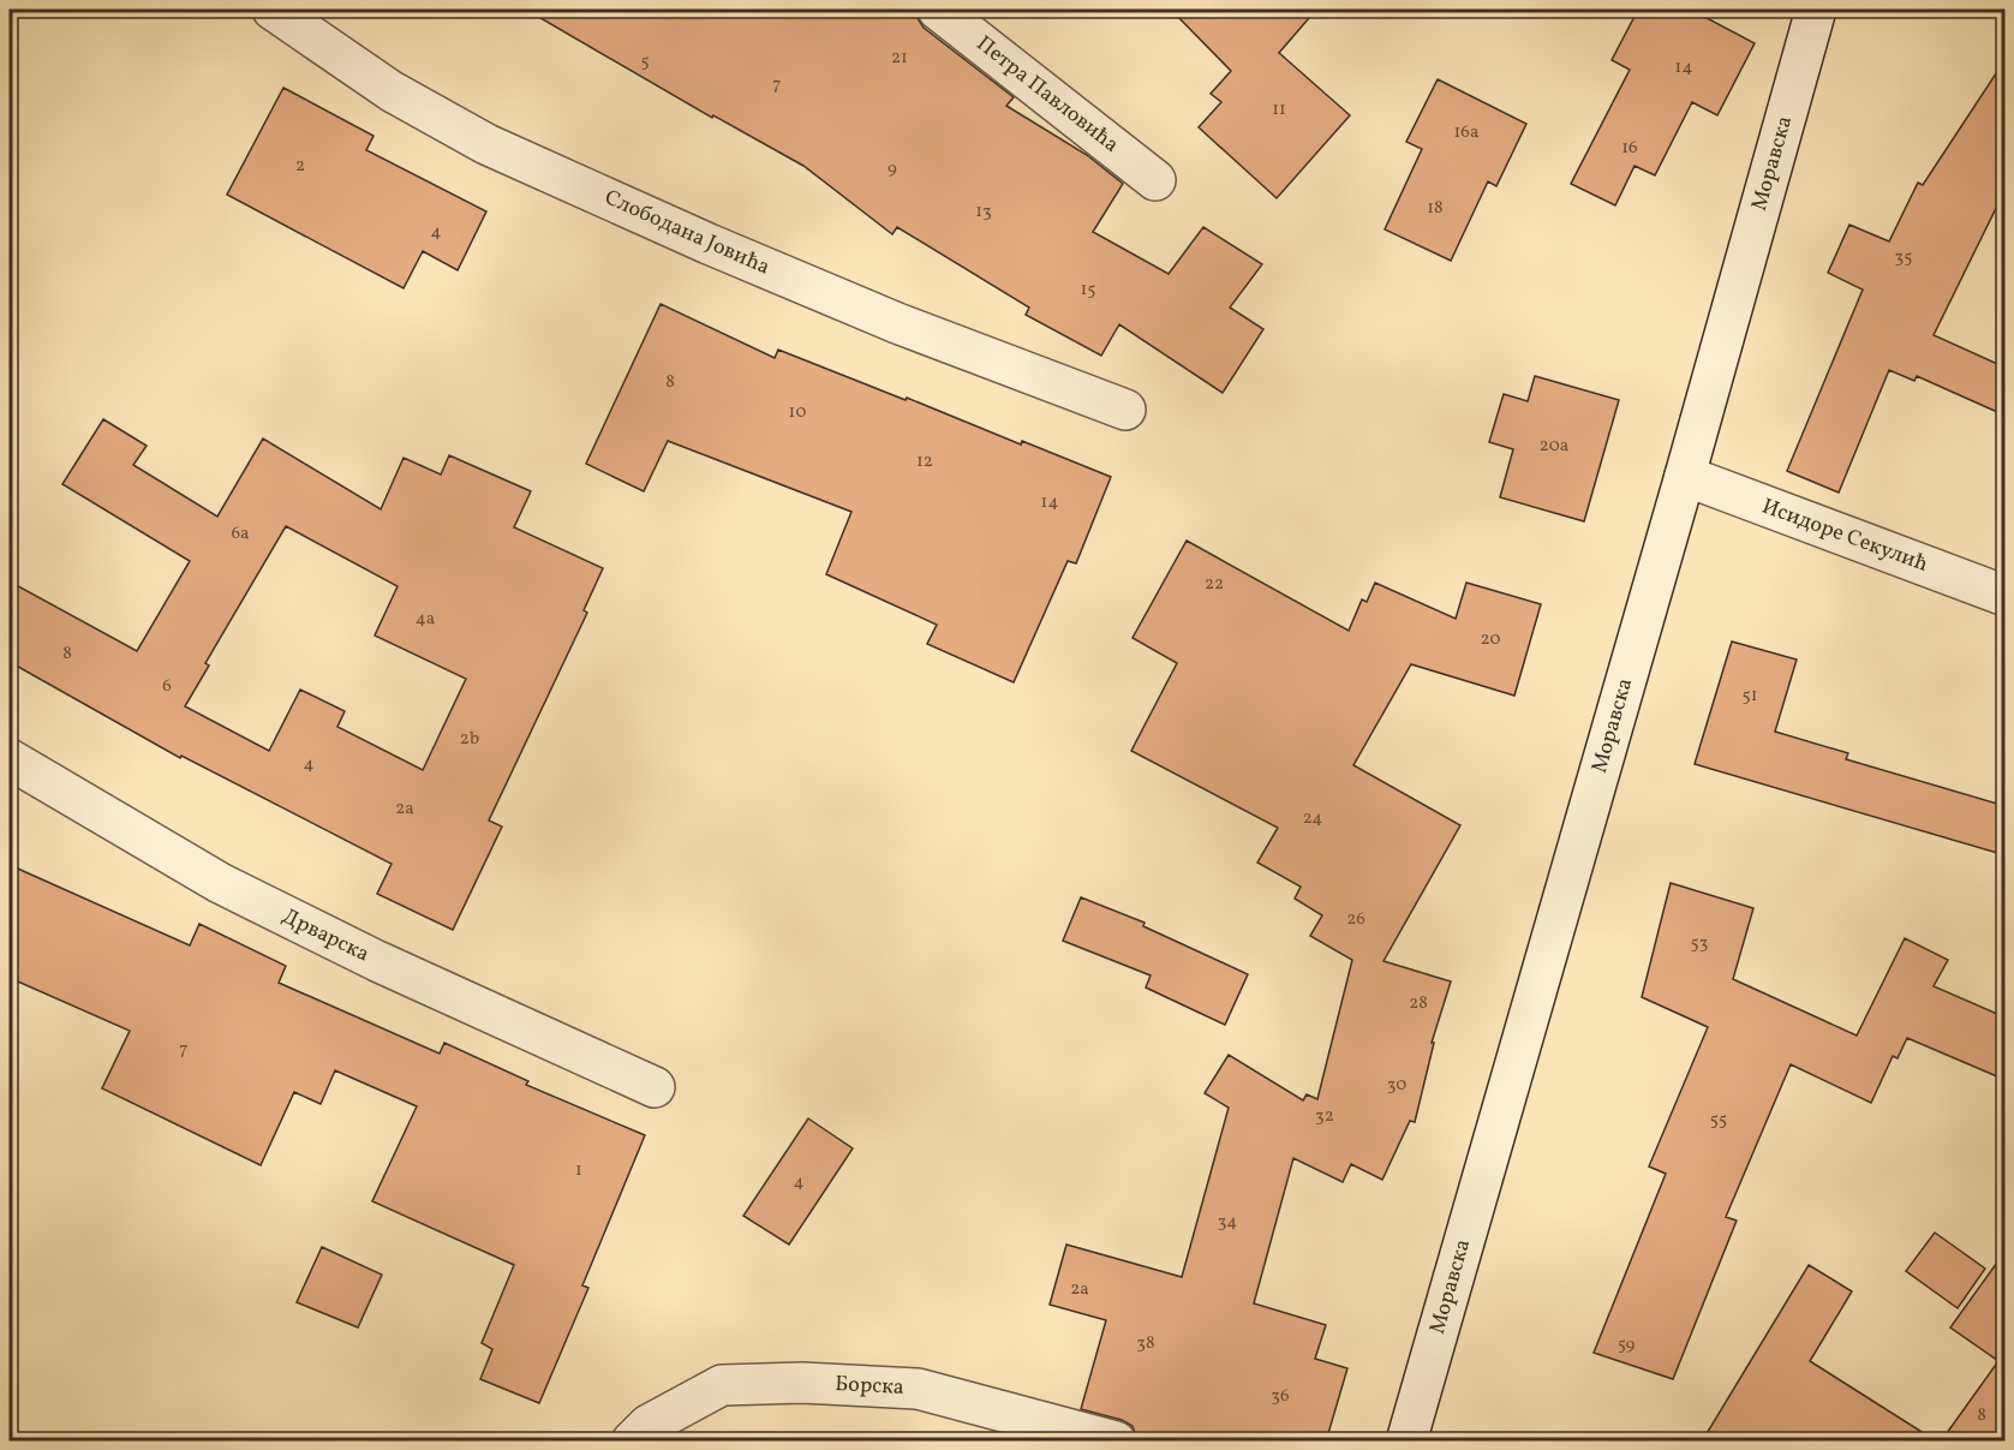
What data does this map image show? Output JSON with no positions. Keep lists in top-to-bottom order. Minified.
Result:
{"streets":{"street":["Петра Павловића","Моравска","Слободана Јовића","Исидоре Секулић","Дрварска","Борска"]},"crossings":[["Моравска","Исидоре Секулић"]],"house_numbers":["21","5","14","7","11","16a","16","2","9","18","13","4","35","15","8","10","20a","12","14","6a","22","4a","20","8","6","51","2b","4","2a","24","26","53","28","7","30","32","55","1","4","34","2a","38","59","36","8"]}
